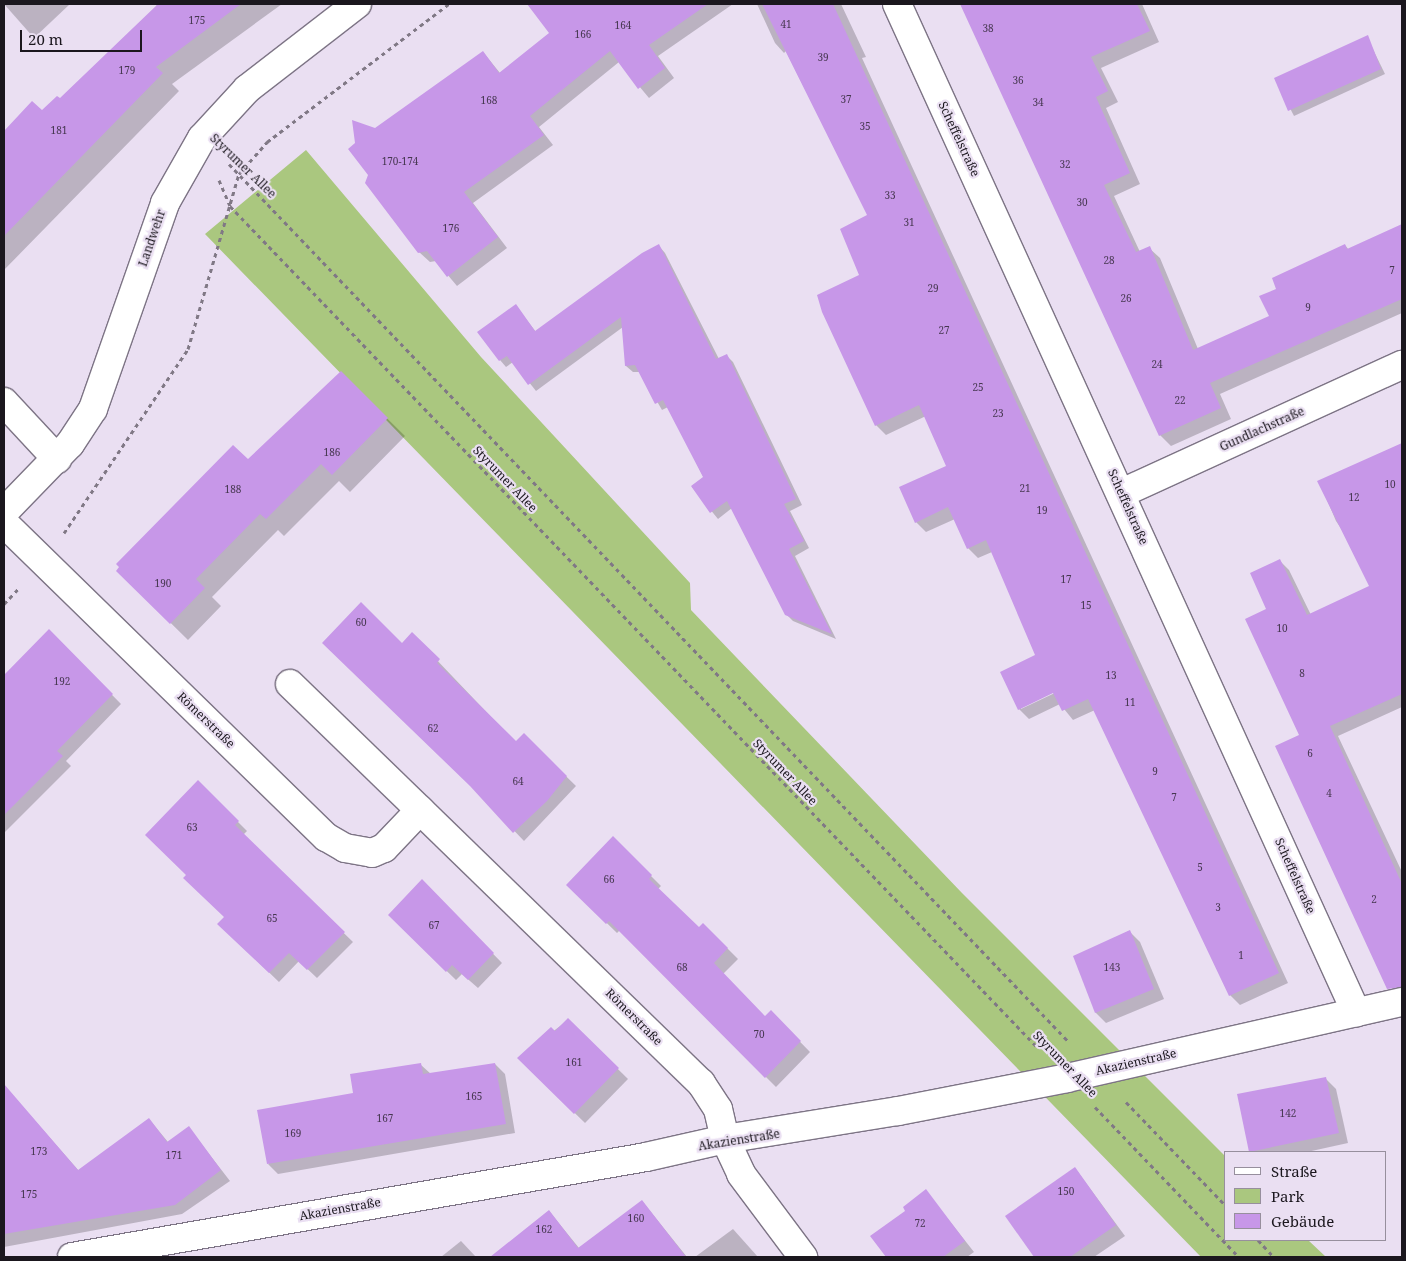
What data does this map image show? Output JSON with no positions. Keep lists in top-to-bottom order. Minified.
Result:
{"streets":{"street":["Scheffelstraße","Landwehr","Gundlachstraße","Römerstraße","Akazienstraße"],"path":["Styrumer Allee"]},"crossings":[["Scheffelstraße","Gundlachstraße"],["Scheffelstraße","Akazienstraße"],["Styrumer Allee","Landwehr"],["Styrumer Allee","Akazienstraße"],["Römerstraße","Akazienstraße"]],"house_numbers":["175","41","164","38","166","39","179","36","37","168","34","35","181","170-174","32","33","30","31","176","28","7","29","26","9","27","24","25","22","23","186","10","21","188","12","19","17","190","15","60","10","8","13","192","11","62","6","9","64","4","7","63","5","66","2","3","65","67","1","68","143","70","161","165","142","167","169","173","171","150","175","160","72","162"],"legend":["Straße","Park","Gebäude"],"scale_bar":"20 m"}
